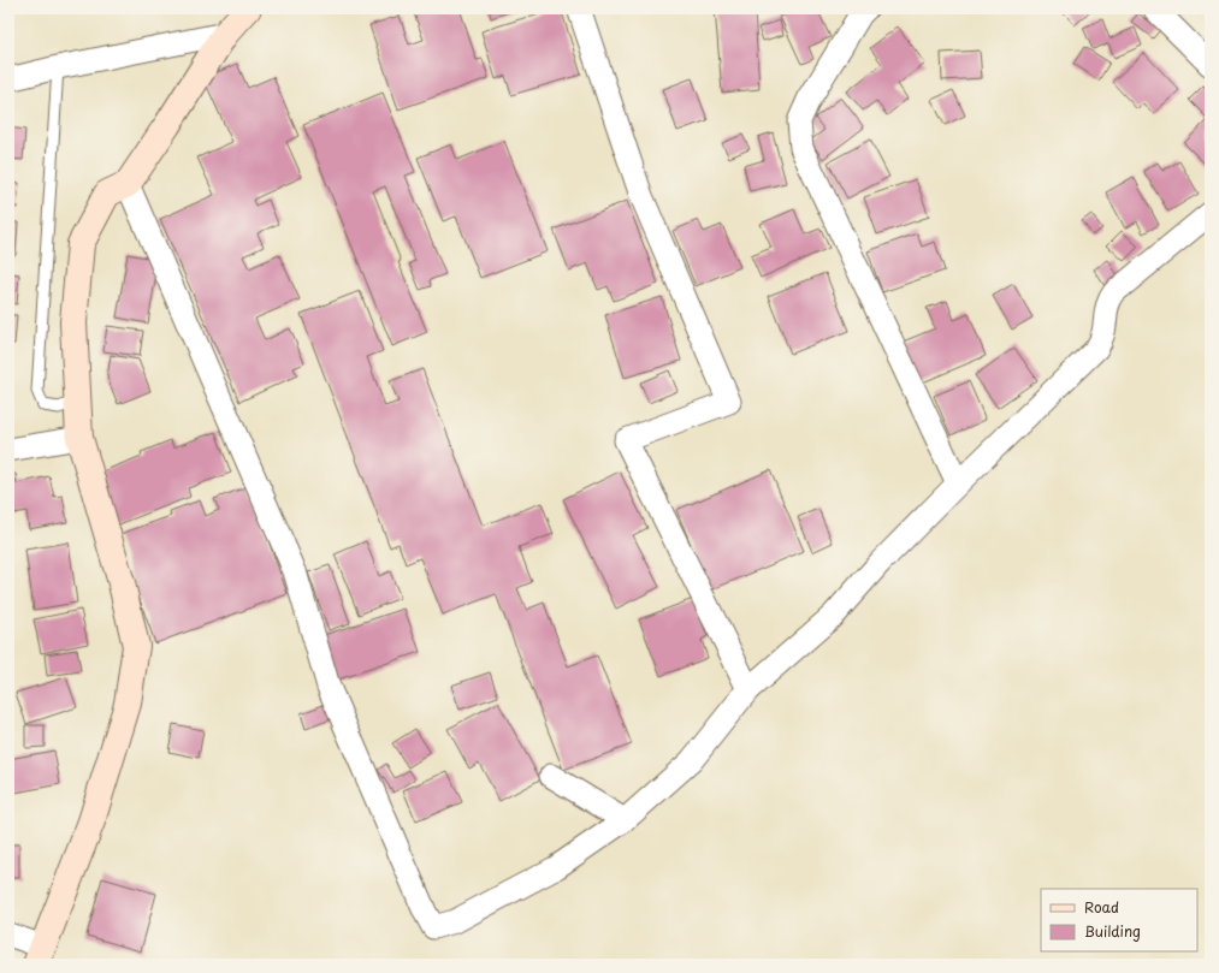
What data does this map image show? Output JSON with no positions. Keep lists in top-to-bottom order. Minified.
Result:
{"legend":["Road","Building"]}
